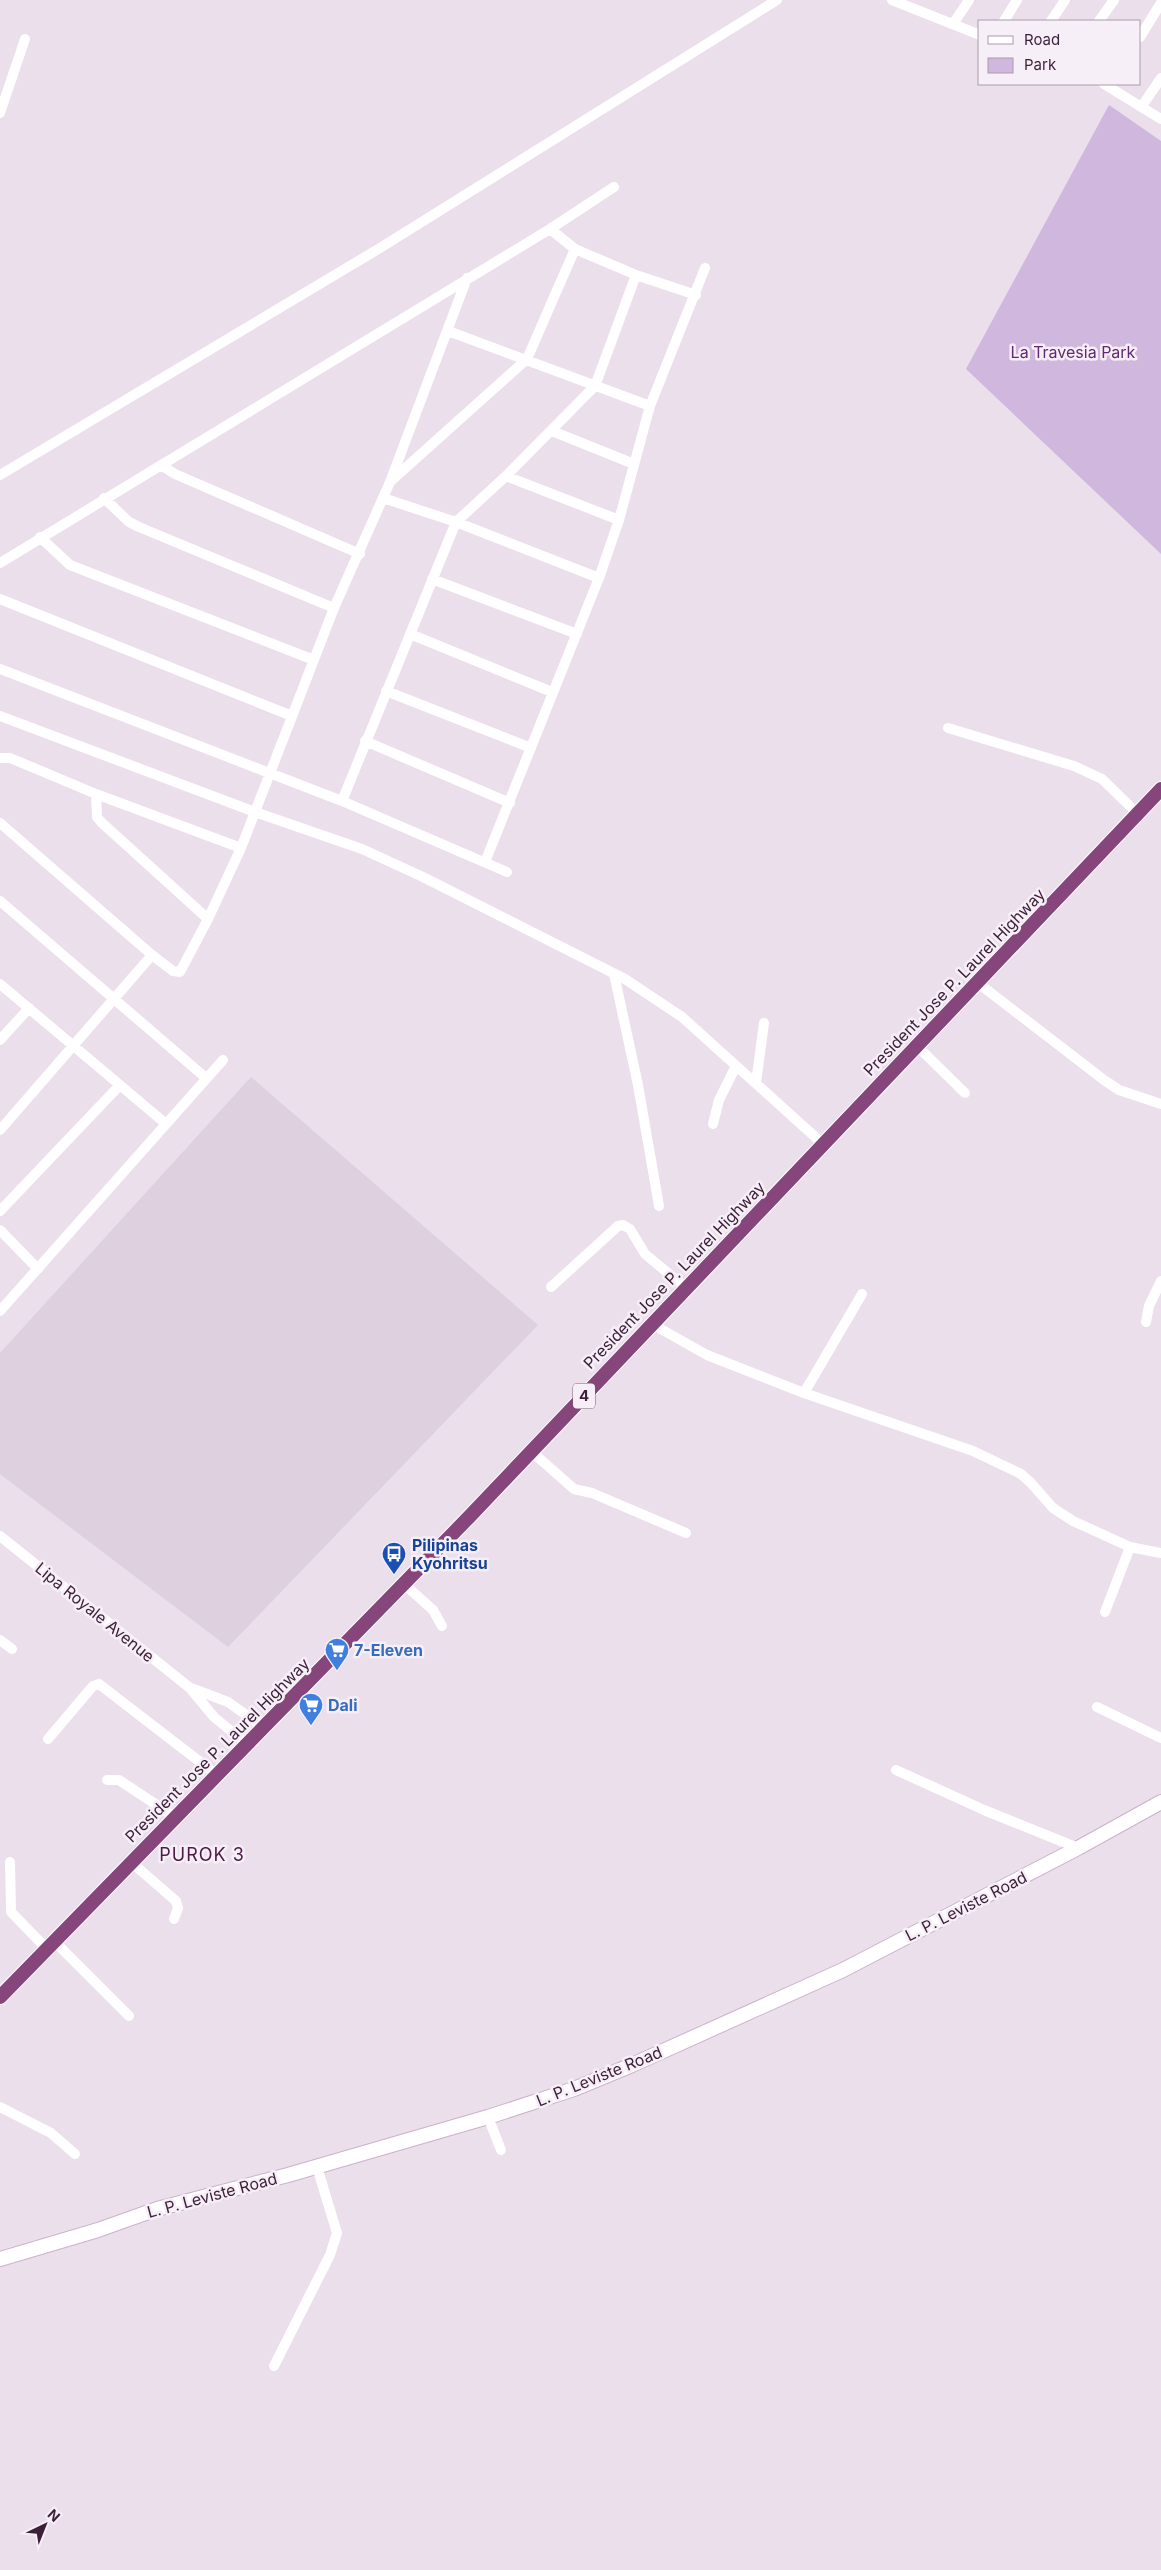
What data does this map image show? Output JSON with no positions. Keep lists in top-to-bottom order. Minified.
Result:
{"streets":{"highway":["President Jose P. Laurel Highway","4"],"main road":["L. P. Leviste Road"],"street":["Lipa Royale Avenue"]},"crossings":[["President Jose P. Laurel Highway","Lipa Royale Avenue"]],"districts":["PUROK 3"],"parks":["La Travesia Park"],"places":{"bus stop":["Pilipinas Kyohritsu"],"supermarket":["7-Eleven","Dali"]},"legend":["Road","Park"],"north":"top right"}
